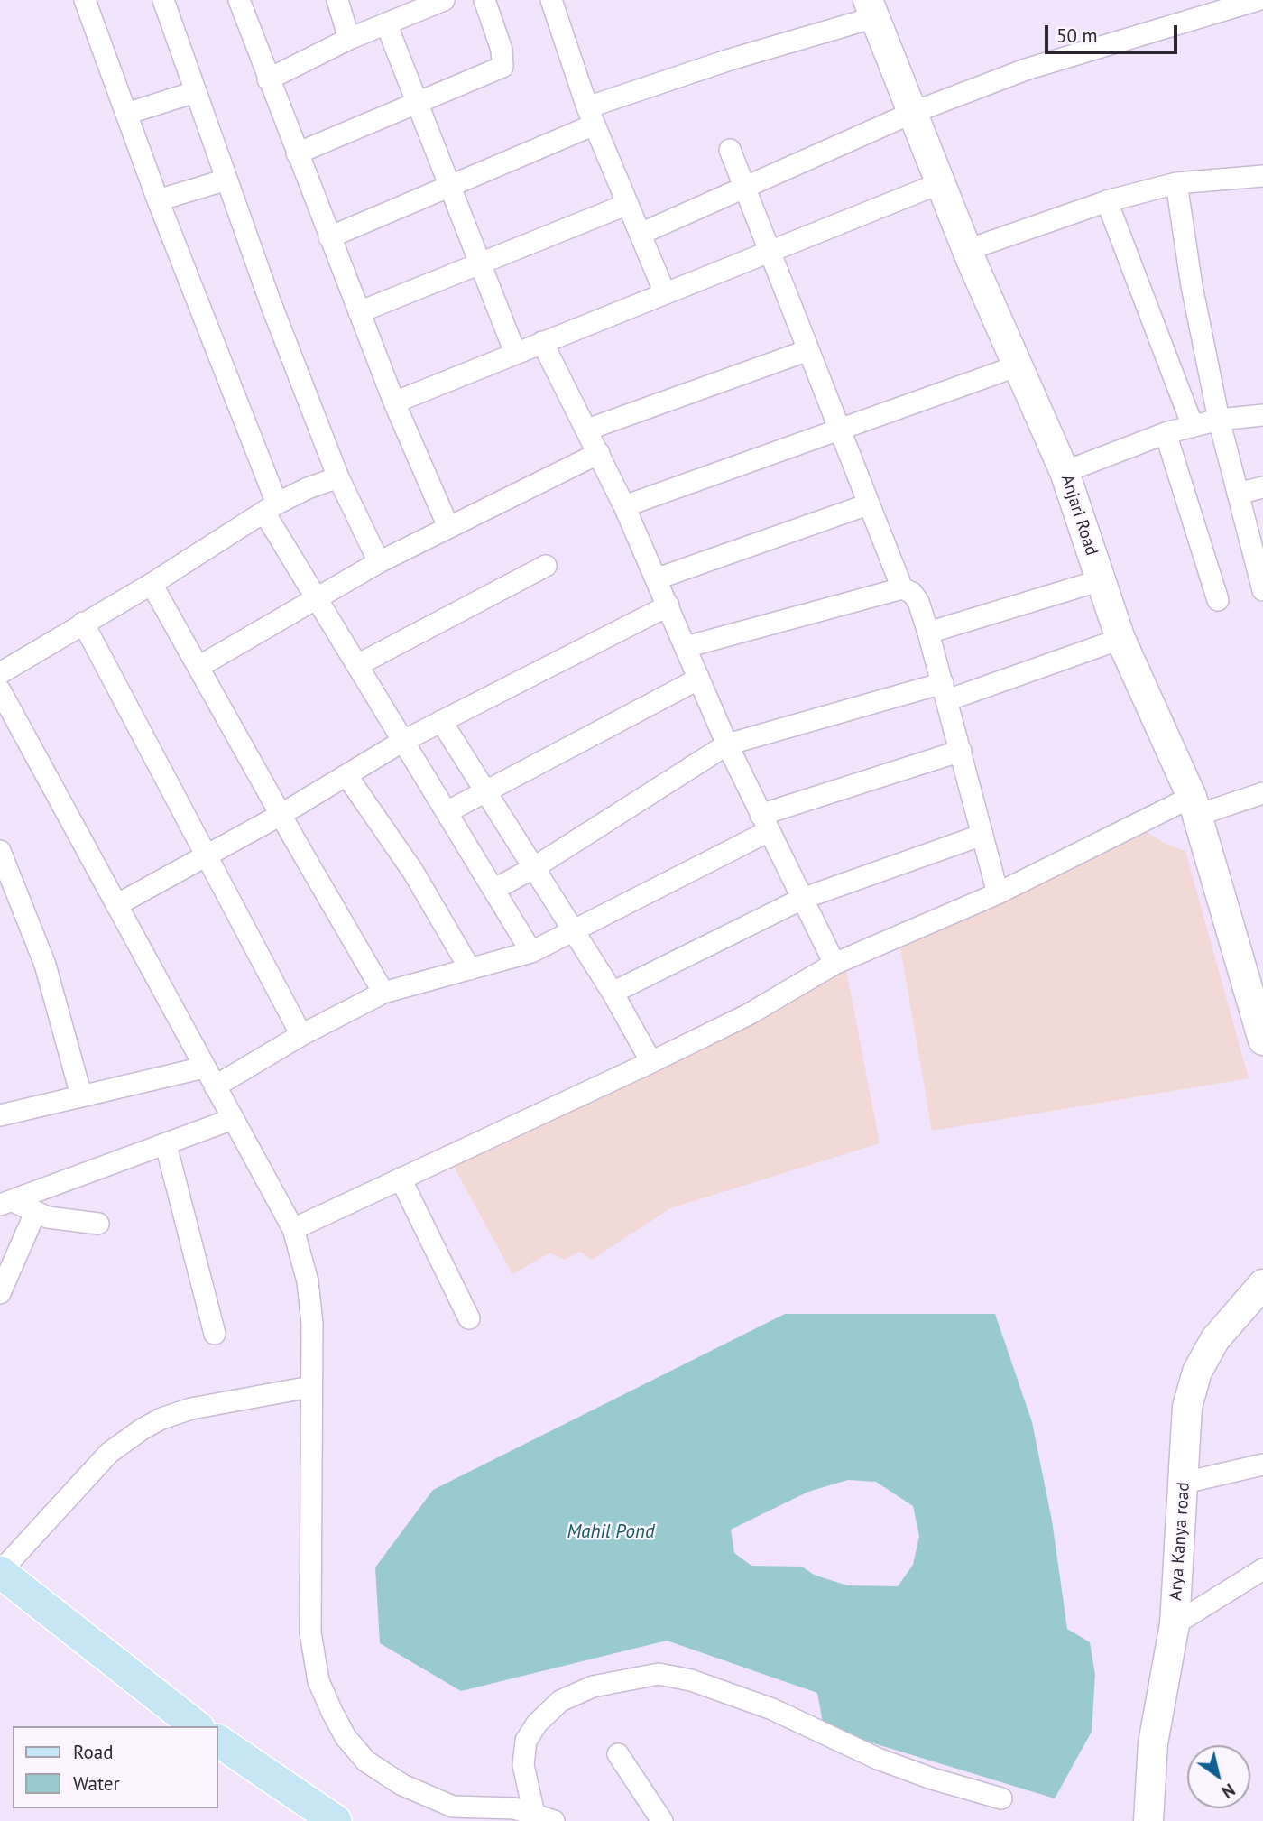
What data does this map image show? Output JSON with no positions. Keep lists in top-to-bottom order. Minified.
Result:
{"streets":{"street":["Anjari Road","Arya Kanya road"]},"water":["Mahil Pond"],"legend":["Road","Water"],"scale_bar":"50 m","north":"bottom right"}
